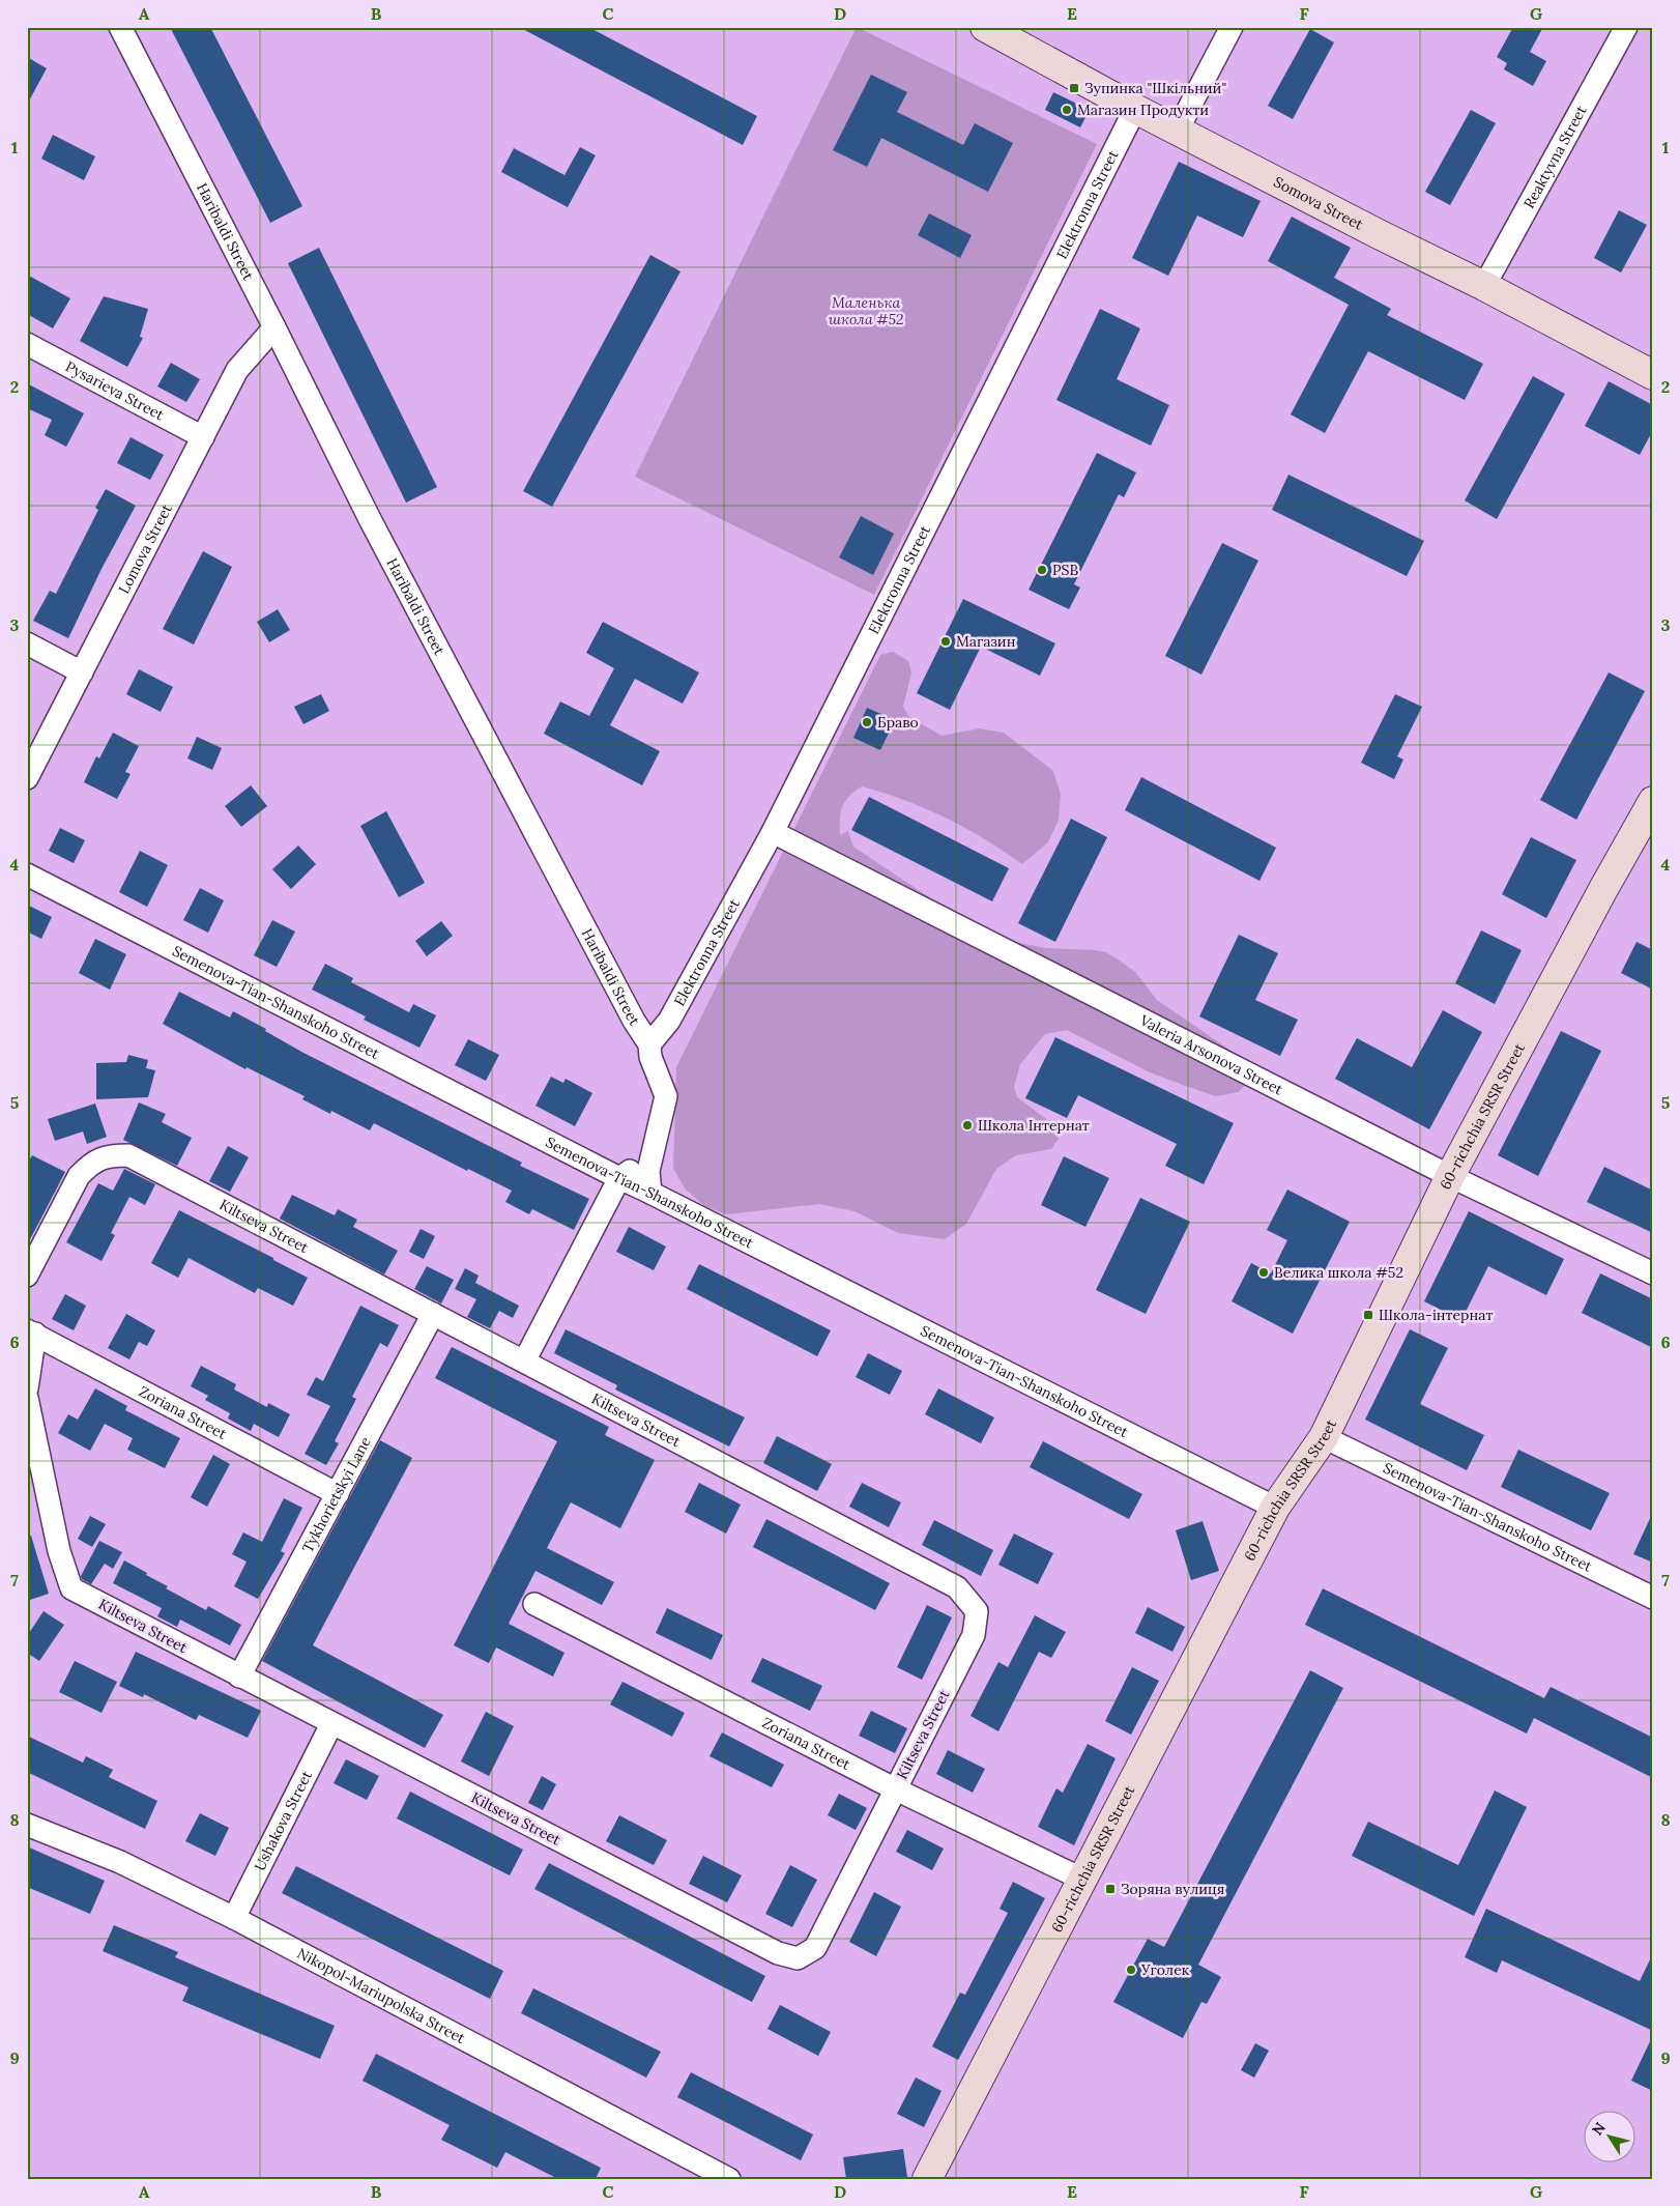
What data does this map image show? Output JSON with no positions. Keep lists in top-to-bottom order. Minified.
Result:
{"streets":{"street":["Reaktyvna Street","Somova Street","Elektronna Street","Haribaldi Street","Pysarieva Street","Lomova Street","Semenova-Tian-Shanskoho Street","Valeria Arsonova Street","60-richchia SRSR Street","Kiltseva Street","Zoriana Street","Tykhorietskyi Lane","Ushakova Street","Nikopol-Mariupolska Street"]},"crossings":[["Reaktyvna Street","Somova Street"],["Somova Street","Elektronna Street"],["Elektronna Street","Haribaldi Street"],["Elektronna Street","Valeria Arsonova Street"],["Haribaldi Street","Lomova Street"],["Haribaldi Street","Semenova-Tian-Shanskoho Street"],["Pysarieva Street","Lomova Street"],["Semenova-Tian-Shanskoho Street","60-richchia SRSR Street"],["Valeria Arsonova Street","60-richchia SRSR Street"],["60-richchia SRSR Street","Zoriana Street"],["Kiltseva Street","Zoriana Street"],["Kiltseva Street","Tykhorietskyi Lane"],["Kiltseva Street","Ushakova Street"],["Zoriana Street","Tykhorietskyi Lane"],["Ushakova Street","Nikopol-Mariupolska Street"]],"parks":["Маленька школа #52"],"places":{"transit":["Зупинка \"Шкільний\"","Школа-інтернат","Зоряна вулиця"],"other":["Магазин Продукти","PSB","Магазин","Браво","Школа Інтернат","Велика школа #52","Уголек"]},"north":"top left","grid":{"columns":["A","B","C","D","E","F","G"],"rows":["1","2","3","4","5","6","7","8","9"]}}
